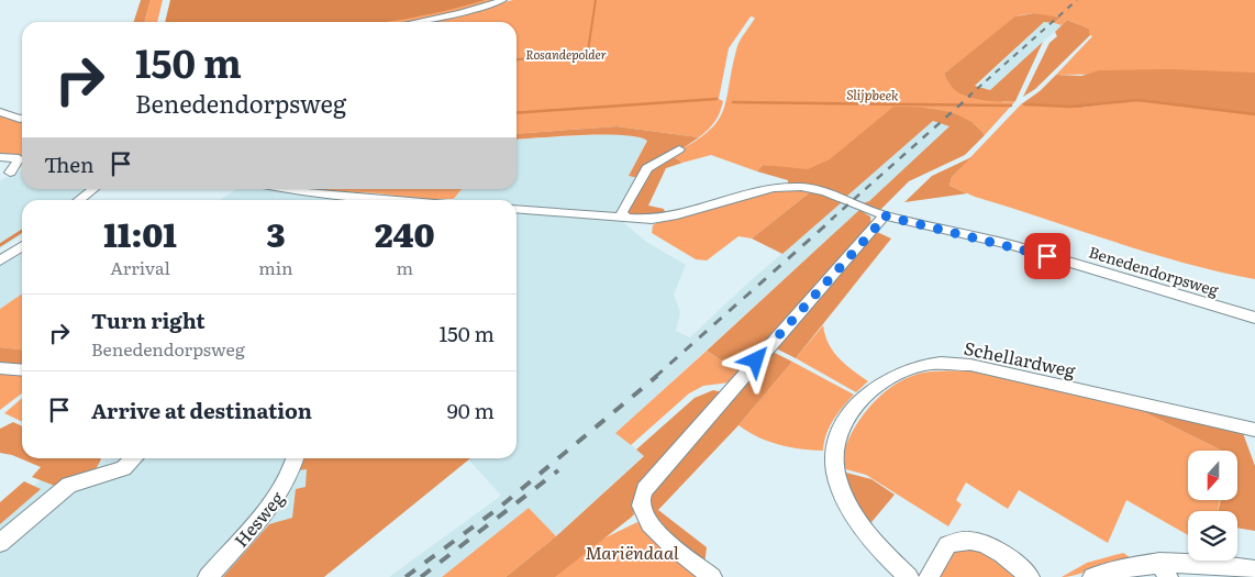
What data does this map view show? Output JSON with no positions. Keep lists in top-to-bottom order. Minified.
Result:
{"streets":{"street":["Benedendorpsweg","Schellardweg","Hesweg"]},"water":["Slijpbeek"],"parks":["Rosandepolder","Mariëndaal"],"north":"bottom","page":{"turn":["150 m","Benedendorpsweg"],"then":"Then","eta":["11:01","Arrival","3","min","240","m"],"list":[{"name":"Turn right","note":"Benedendorpsweg","value":"150 m"},{"name":"Arrive at destination","value":"90 m"}]}}
